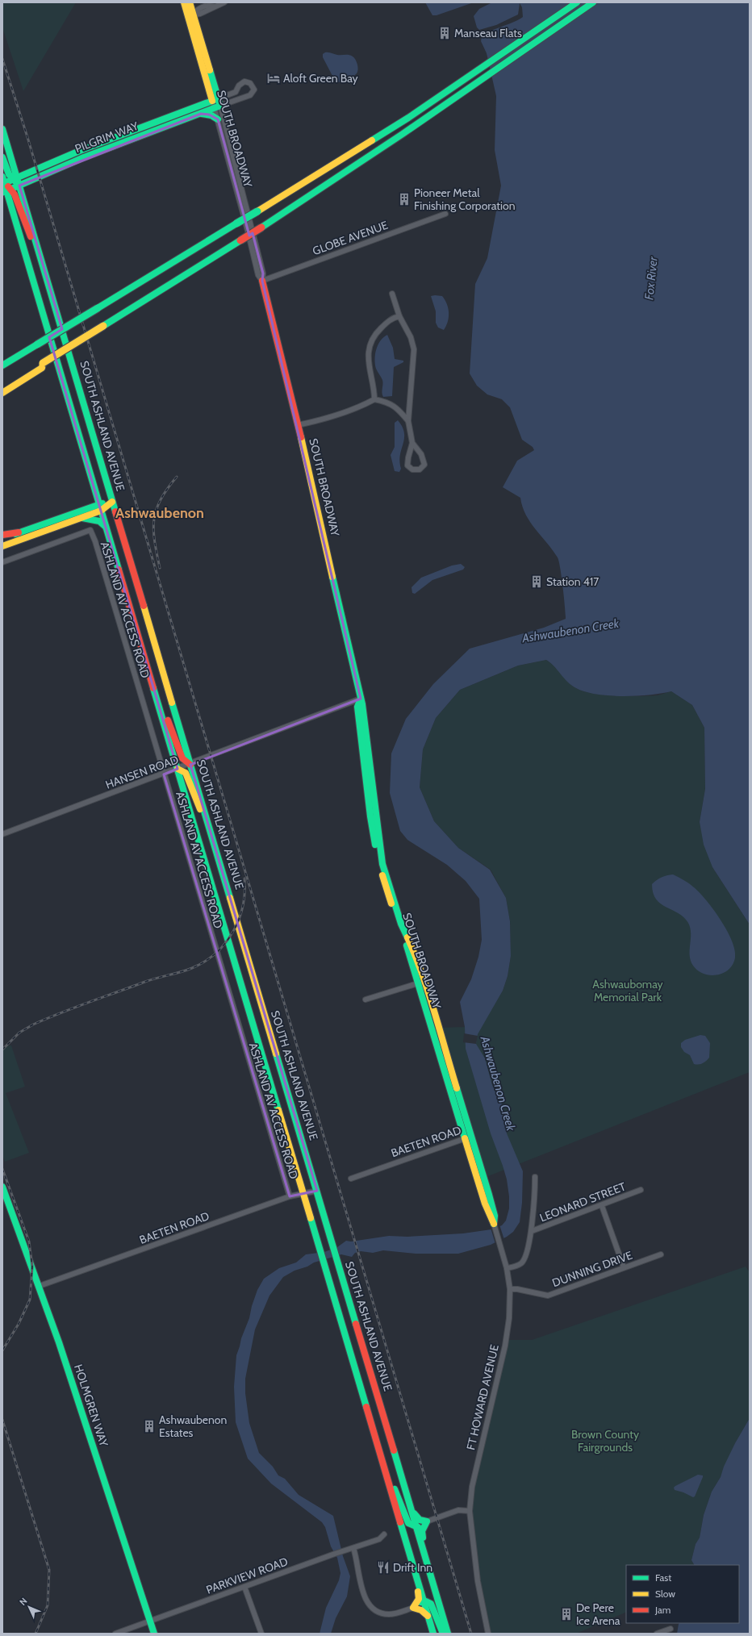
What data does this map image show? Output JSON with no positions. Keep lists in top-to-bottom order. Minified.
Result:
{"streets":{"main road":["PILGRIM WAY","SOUTH BROADWAY","SOUTH ASHLAND AVENUE","HOLMGREN WAY"],"street":["GLOBE AVENUE","ASHLAND AV ACCESS ROAD","HANSEN ROAD","BAETEN ROAD","LEONARD STREET","DUNNING DRIVE","FT HOWARD AVENUE","PARKVIEW ROAD"]},"crossings":[["PILGRIM WAY","SOUTH BROADWAY"],["PILGRIM WAY","SOUTH ASHLAND AVENUE"],["SOUTH BROADWAY","GLOBE AVENUE"],["SOUTH BROADWAY","HANSEN ROAD"],["SOUTH BROADWAY","BAETEN ROAD"],["SOUTH BROADWAY","FT HOWARD AVENUE"],["SOUTH ASHLAND AVENUE","HANSEN ROAD"],["SOUTH ASHLAND AVENUE","BAETEN ROAD"],["ASHLAND AV ACCESS ROAD","HANSEN ROAD"],["ASHLAND AV ACCESS ROAD","BAETEN ROAD"],["BAETEN ROAD","HOLMGREN WAY"],["DUNNING DRIVE","FT HOWARD AVENUE"],["HOLMGREN WAY","PARKVIEW ROAD"]],"districts":["Ashwaubenon"],"water":["Fox River","Ashwaubenon Creek"],"parks":["Ashwaubomay Memorial Park","Brown County Fairgrounds"],"places":{"building":["Manseau Flats","Pioneer Metal Finishing Corporation","Station 417","Ashwaubenon Estates","De Pere Ice Arena"],"hotel":["Aloft Green Bay"],"restaurant":["Drift Inn"]},"legend":["Fast","Slow","Jam"],"north":"top left"}
